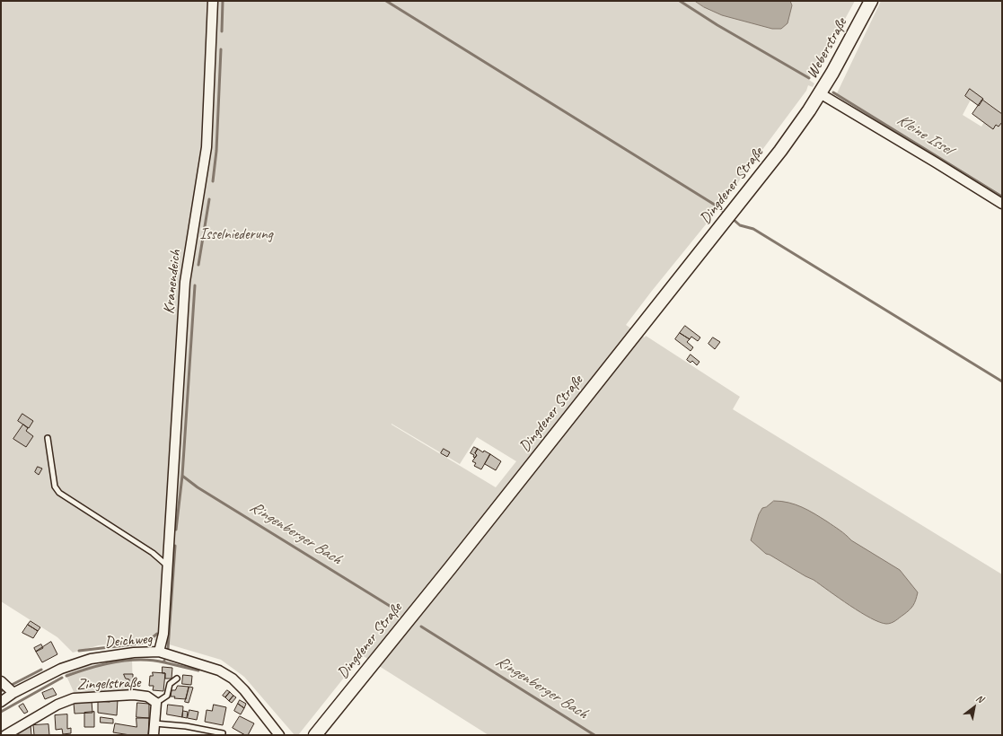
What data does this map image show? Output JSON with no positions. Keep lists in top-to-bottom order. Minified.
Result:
{"streets":{"main road":["Weberstraße","Dingdener Straße"],"street":["Kranendeich","Deichweg","Zingelstraße"]},"crossings":[["Weberstraße","Dingdener Straße"],["Kranendeich","Deichweg"]],"water":["Kleine Issel","Ringenberger Bach"],"parks":["Isselniederung"],"north":"top right"}
